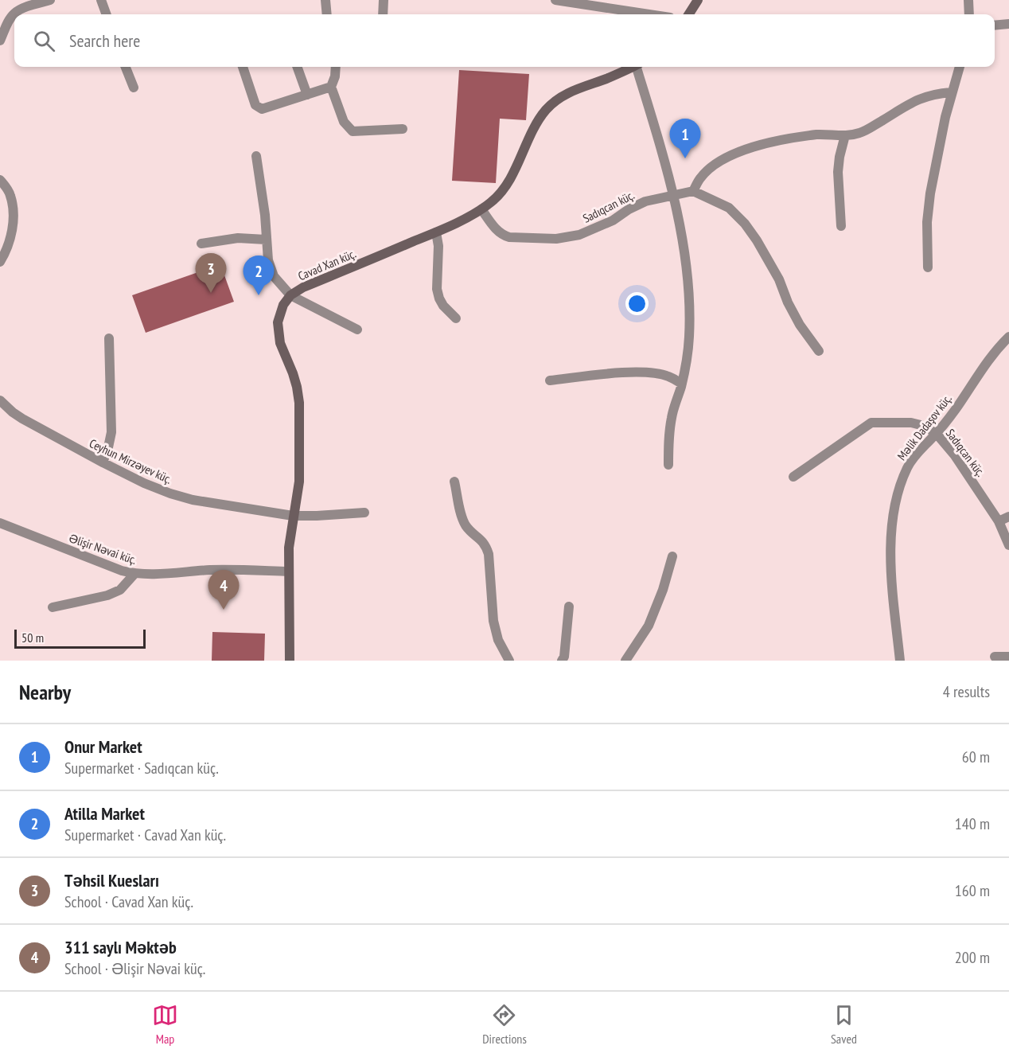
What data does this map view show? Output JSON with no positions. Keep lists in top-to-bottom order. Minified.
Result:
{"streets":{"street":["Sadıqcan küç.","Cavad Xan küç.","Məlik Dadaşov küç.","Ceyhun Mirzəyev küç.","Əlişir Nəvai küç."]},"crossings":[["Sadıqcan küç.","Cavad Xan küç."],["Sadıqcan küç.","Məlik Dadaşov küç."],["Cavad Xan küç.","Ceyhun Mirzəyev küç."],["Cavad Xan küç.","Əlişir Nəvai küç."]],"scale_bar":"50 m","page":{"search":"Search here","pins":["1","3","2","4"],"scale":"50 m","heading":["Nearby","4 results"],"list":[{"mark":"1","name":"Onur Market","note":"Supermarket · Sadıqcan küç.","value":"60 m"},{"mark":"2","name":"Atilla Market","note":"Supermarket · Cavad Xan küç.","value":"140 m"},{"mark":"3","name":"Təhsil Kuesları","note":"School · Cavad Xan küç.","value":"160 m"},{"mark":"4","name":"311 saylı Məktəb","note":"School · Əlişir Nəvai küç.","value":"200 m"}],"nav":["Map","Directions","Saved"]}}
